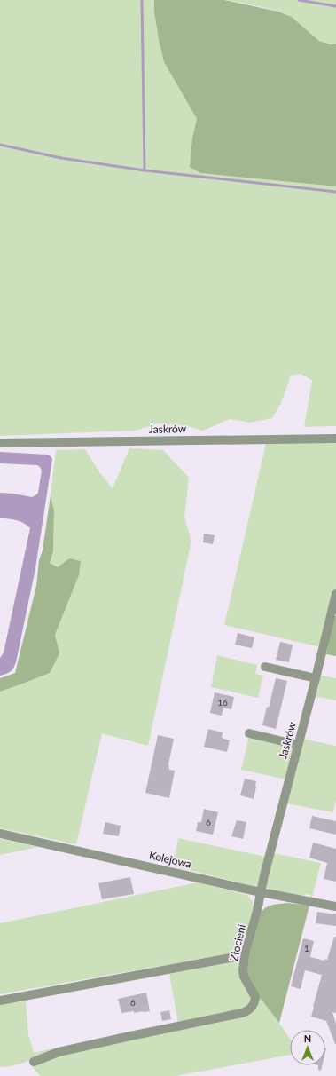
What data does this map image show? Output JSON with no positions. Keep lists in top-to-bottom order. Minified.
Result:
{"streets":{"street":["Jaskrów","Kolejowa","Złocieni"]},"crossings":[["Jaskrów","Kolejowa"],["Jaskrów","Złocieni"],["Kolejowa","Złocieni"]],"house_numbers":["16","6","1","6"],"north":"top"}
